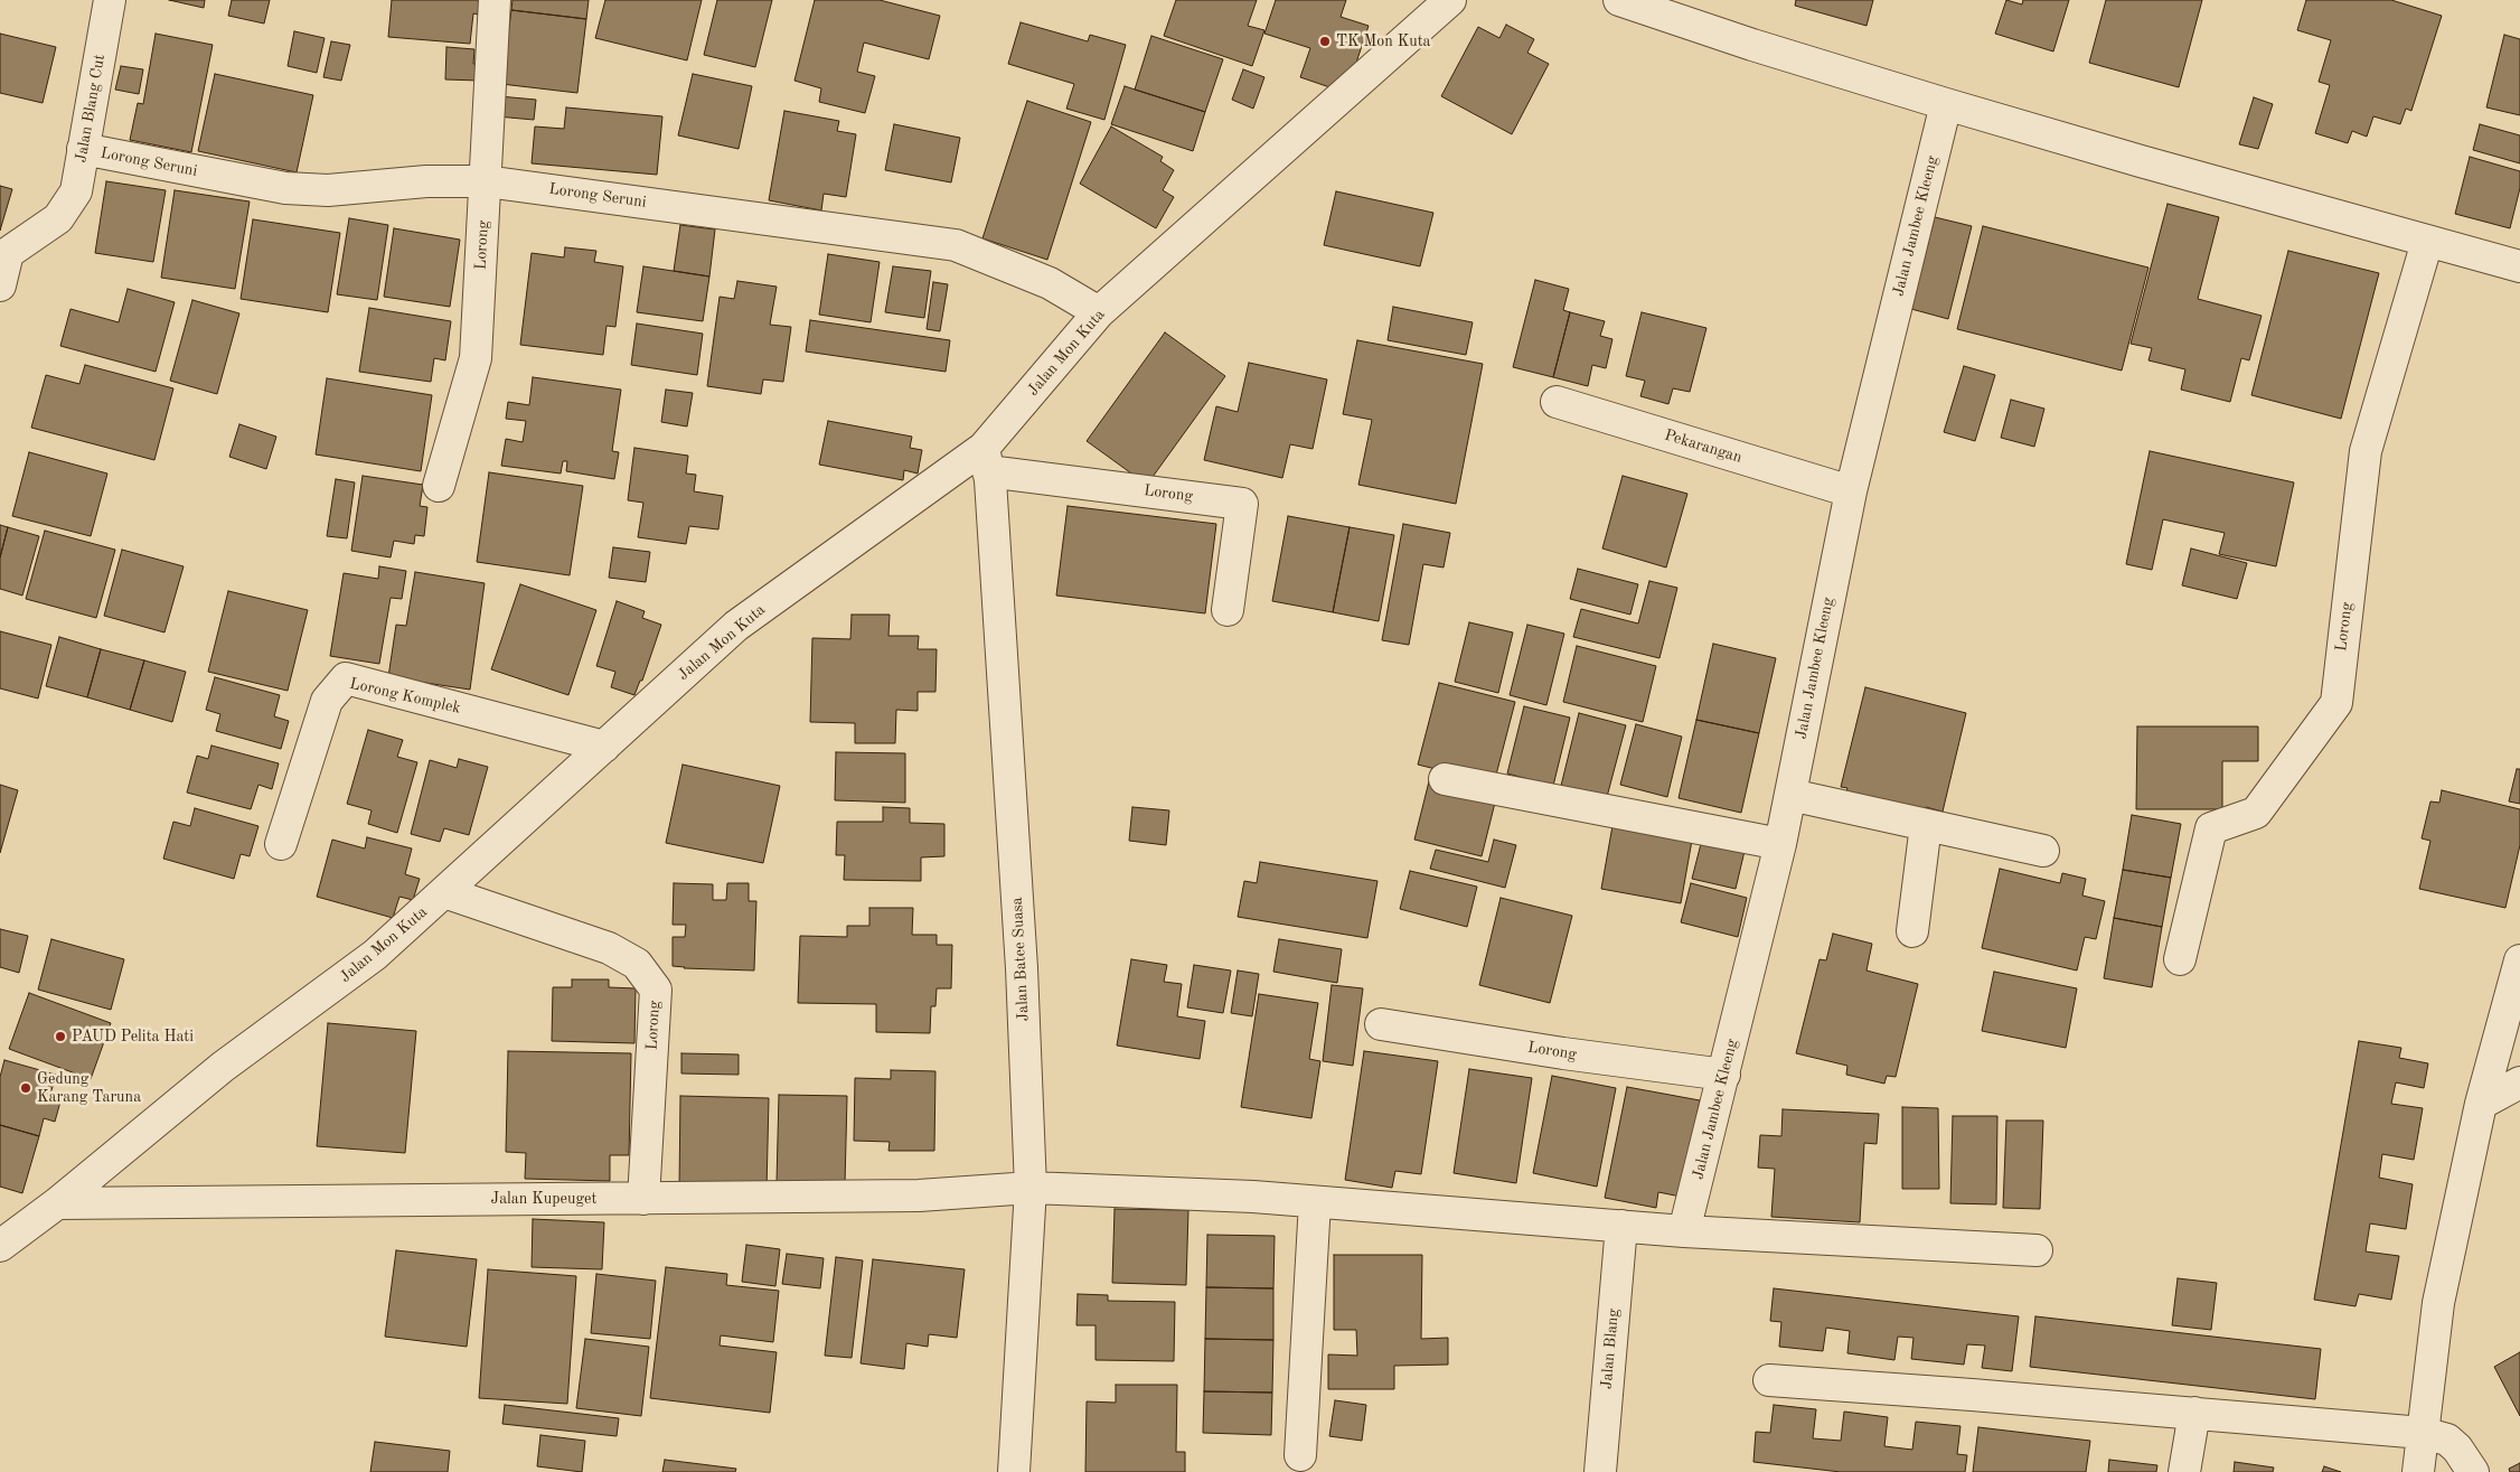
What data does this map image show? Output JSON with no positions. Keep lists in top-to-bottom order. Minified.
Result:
{"streets":{"street":["Jalan Blang Cut","Lorong Seruni","Jalan Jambee Kleeng","Lorong","Jalan Mon Kuta","Pekarangan","Lorong Komplek","Jalan Batee Suasa","Jalan Kupeuget","Jalan Blang"]},"crossings":[["Jalan Blang Cut","Lorong Seruni"],["Lorong Seruni","Lorong"],["Lorong Seruni","Jalan Mon Kuta"],["Jalan Jambee Kleeng","Lorong"],["Jalan Jambee Kleeng","Pekarangan"],["Jalan Jambee Kleeng","Jalan Kupeuget"],["Lorong","Jalan Mon Kuta"],["Lorong","Jalan Batee Suasa"],["Lorong","Jalan Kupeuget"],["Jalan Mon Kuta","Lorong Komplek"],["Jalan Mon Kuta","Jalan Batee Suasa"],["Jalan Mon Kuta","Jalan Kupeuget"],["Jalan Batee Suasa","Jalan Kupeuget"],["Jalan Kupeuget","Jalan Blang"]],"places":["TK Mon Kuta","PAUD Pelita Hati","Gedung Karang Taruna"]}
